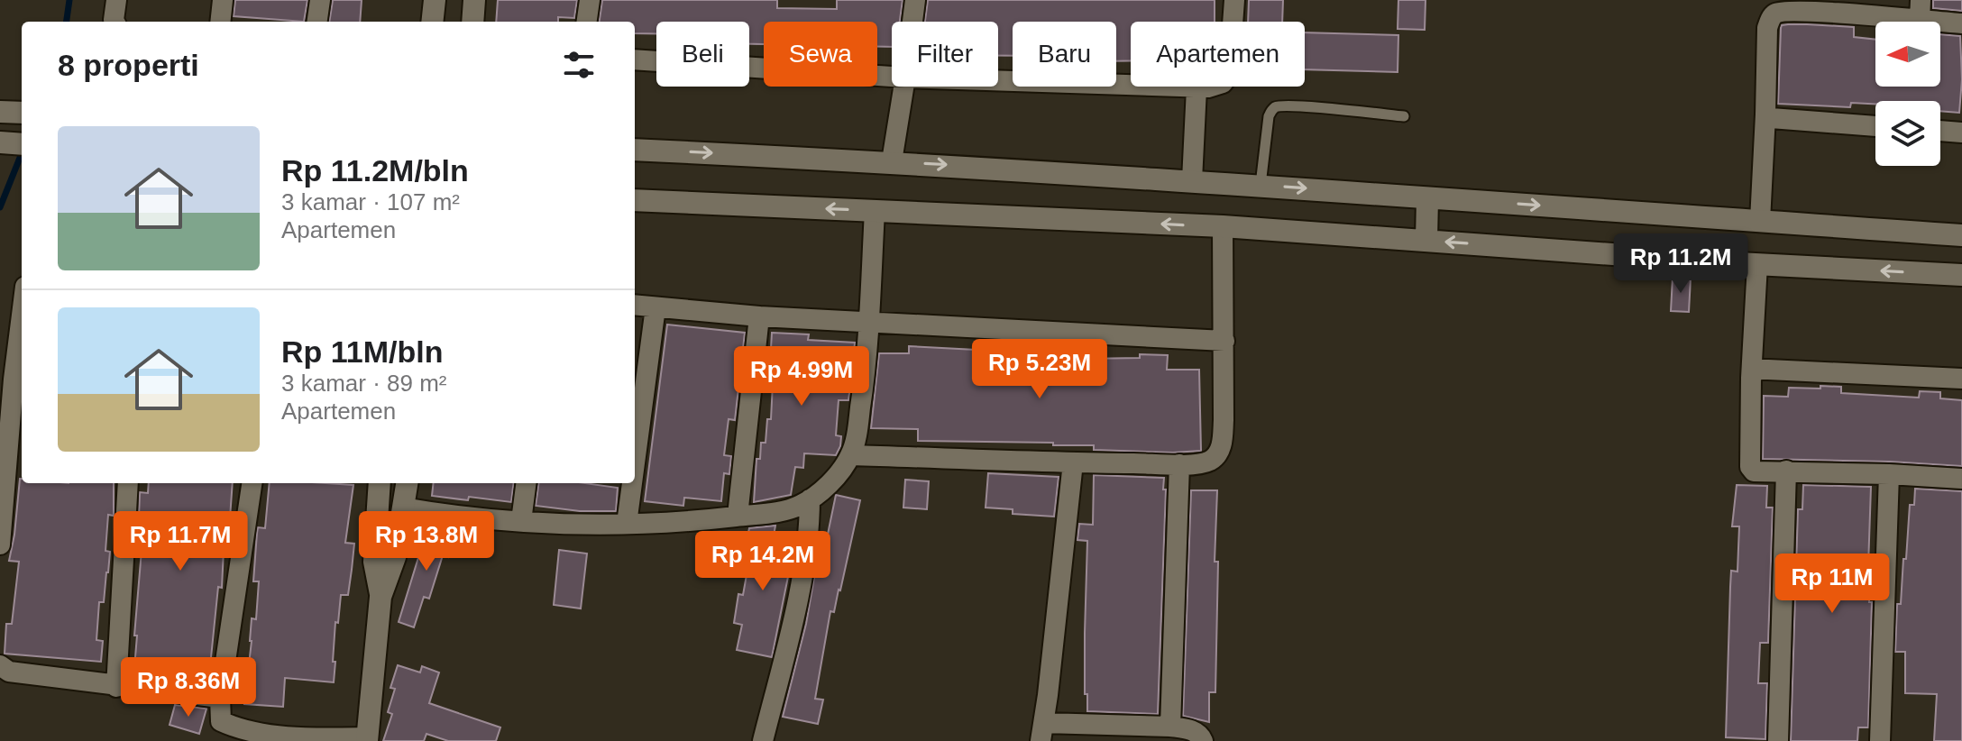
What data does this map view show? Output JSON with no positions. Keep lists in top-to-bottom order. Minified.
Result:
{"north":"left","page":{"chip":["Beli","Sewa","Filter","Baru","Apartemen"],"heading":"8 properti","list":[{"name":"Rp 11.2M/bln","note":"3 kamar · 107 m² · Apartemen"},{"name":"Rp 11M/bln","note":"3 kamar · 89 m² · Apartemen"}],"price":["Rp 11.2M","Rp 5.23M","Rp 4.99M","Rp 11.7M","Rp 13.8M","Rp 14.2M","Rp 11M","Rp 8.36M"]}}
